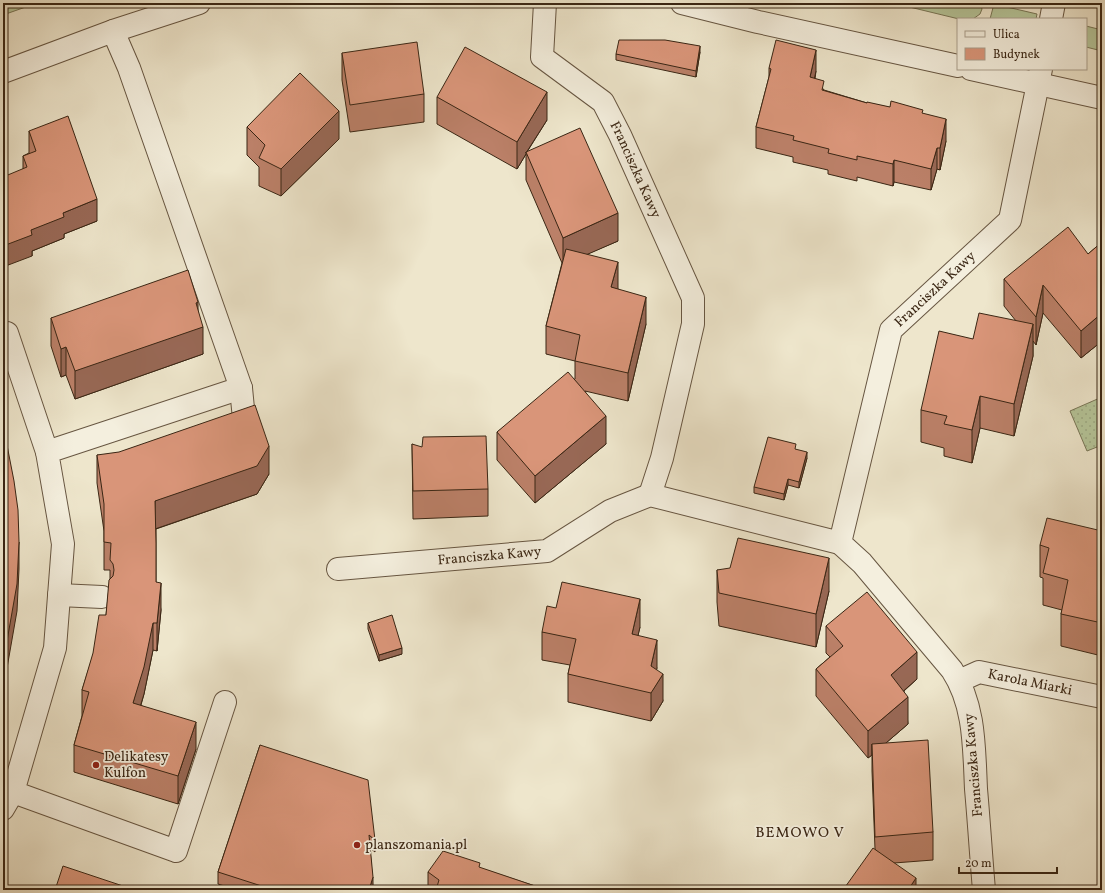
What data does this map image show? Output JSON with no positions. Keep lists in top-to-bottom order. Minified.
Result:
{"streets":{"street":["Franciszka Kawy","Karola Miarki"]},"crossings":[["Franciszka Kawy","Karola Miarki"]],"districts":["BEMOWO V"],"places":["Delikatesy Kulfon","planszomania.pl"],"legend":["Ulica","Budynek"],"scale_bar":"20 m"}
